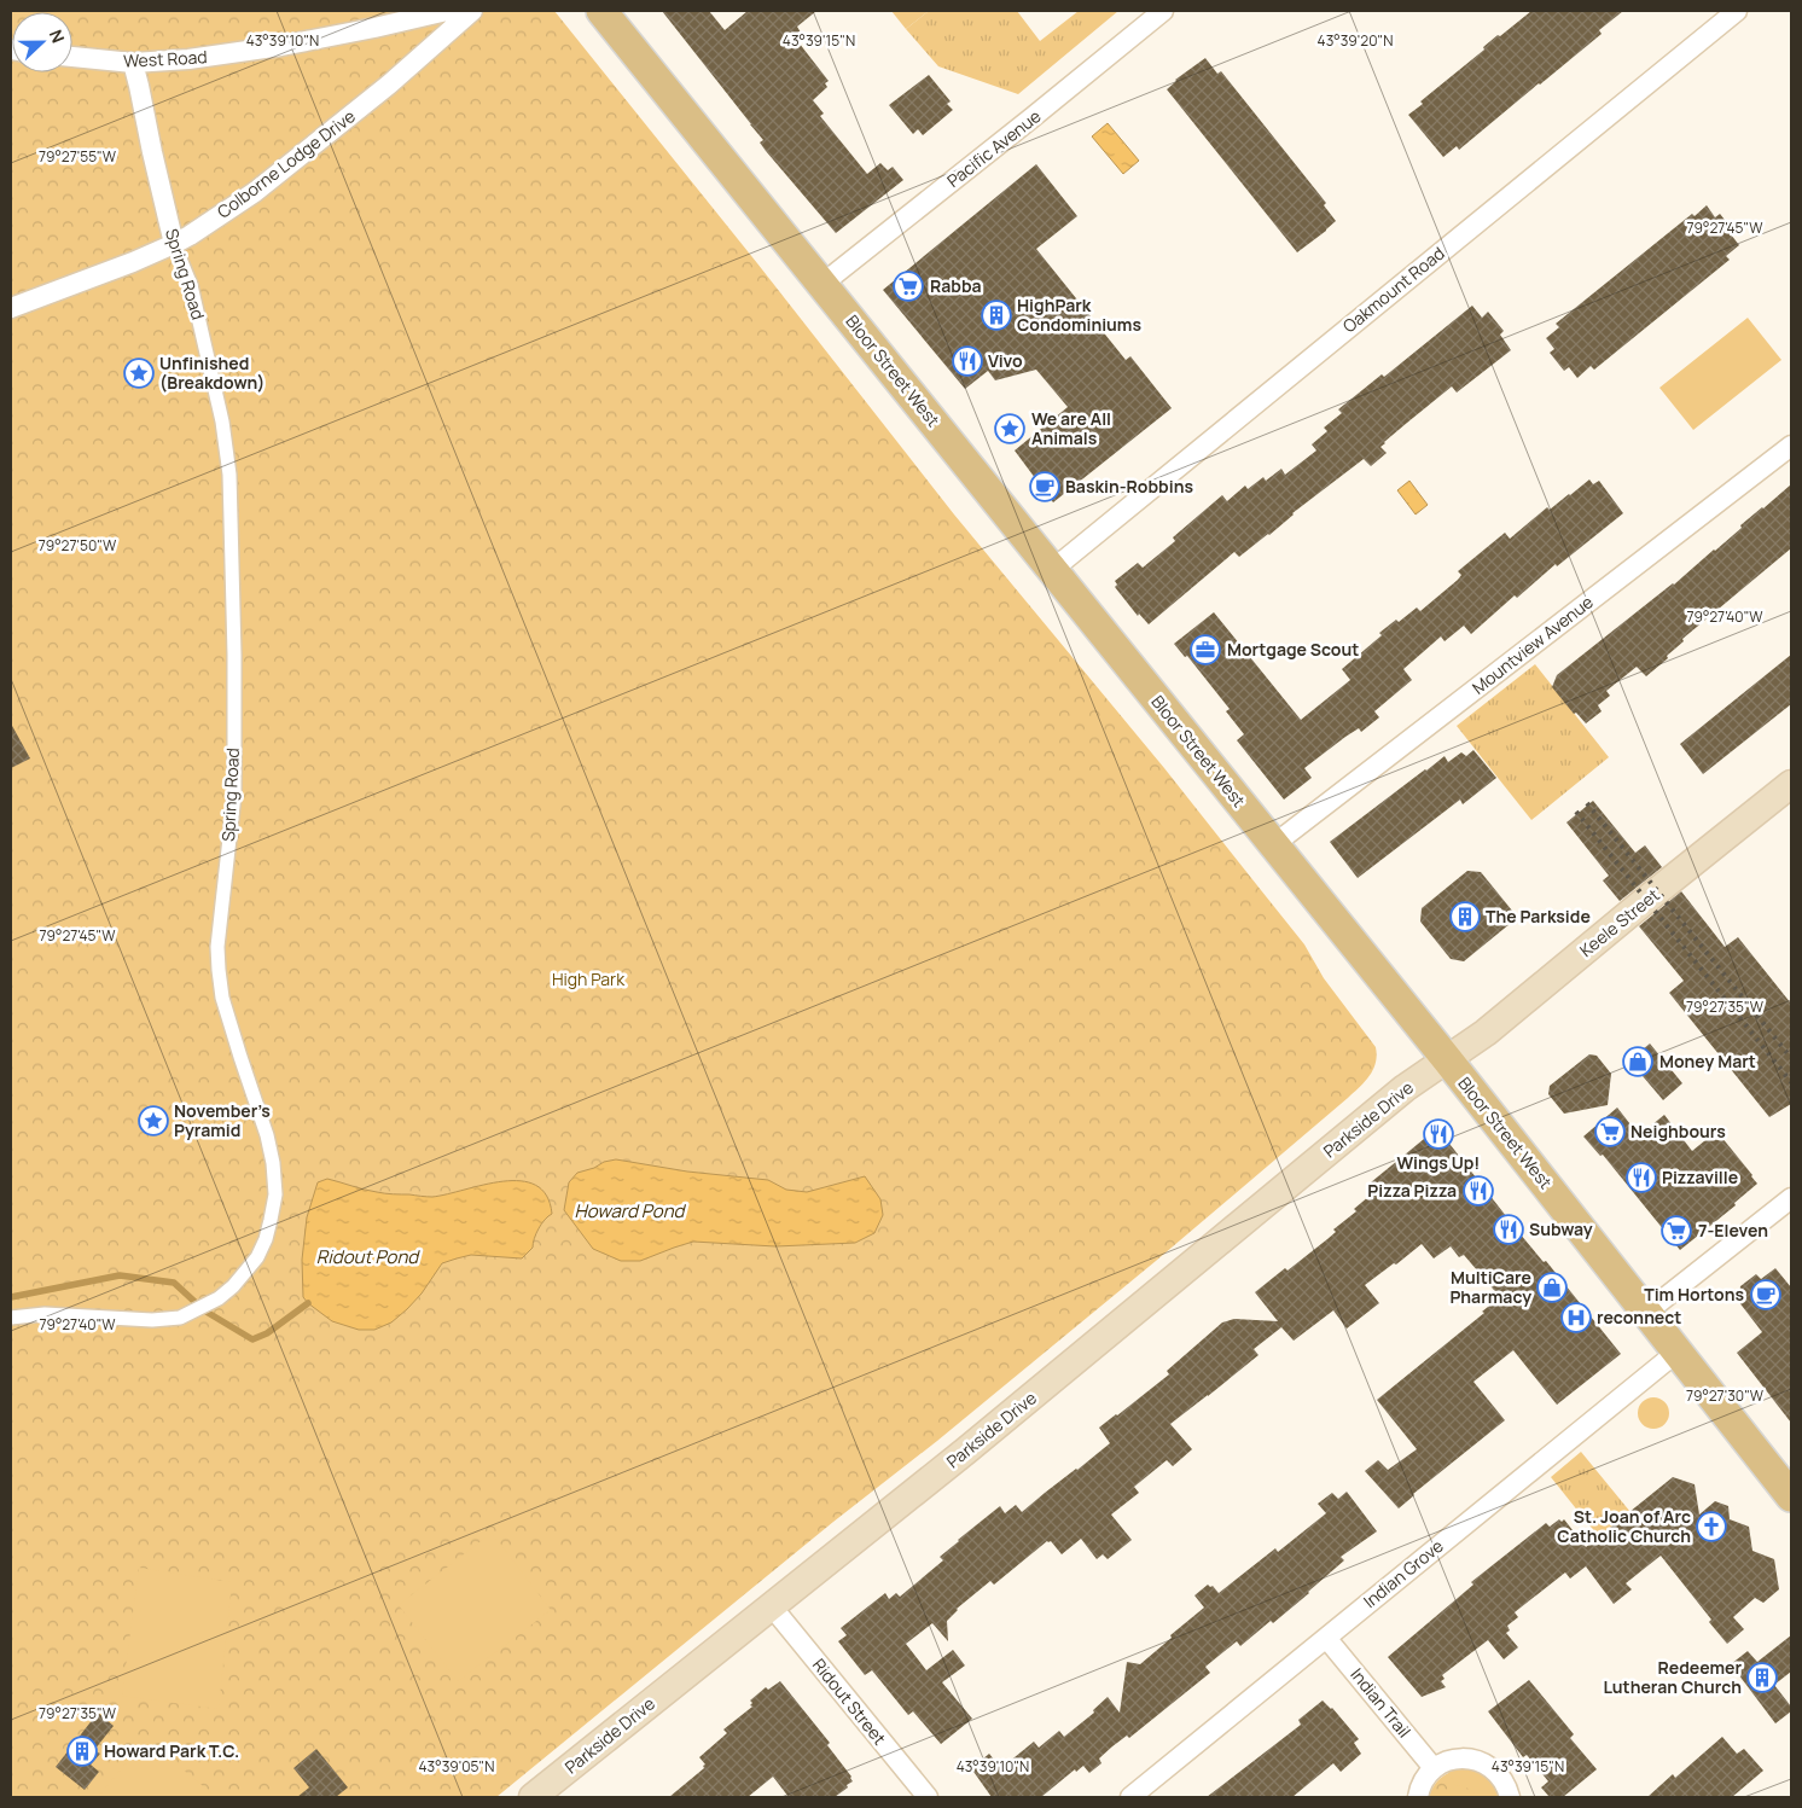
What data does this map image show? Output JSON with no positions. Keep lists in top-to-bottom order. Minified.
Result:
{"streets":{"main road":["Bloor Street West","Keele Street","Parkside Drive"],"street":["West Road","Pacific Avenue","Colborne Lodge Drive","Spring Road","Oakmount Road","Mountview Avenue","Indian Grove","Ridout Street","Indian Trail"]},"crossings":[["West Road","Spring Road"],["Pacific Avenue","Bloor Street West"],["Colborne Lodge Drive","Spring Road"],["Oakmount Road","Bloor Street West"],["Bloor Street West","Mountview Avenue"],["Bloor Street West","Keele Street"],["Bloor Street West","Parkside Drive"],["Bloor Street West","Indian Grove"],["Keele Street","Parkside Drive"],["Parkside Drive","Ridout Street"],["Indian Grove","Indian Trail"]],"water":["Howard Pond","Ridout Pond"],"parks":["High Park"],"places":{"supermarket":["Rabba","Neighbours","7-Eleven"],"building":["HighPark Condominiums","The Parkside","Redeemer Lutheran Church","Howard Park T.C."],"restaurant":["Vivo","Wings Up!","Pizzaville","Pizza Pizza","Subway"],"place":["Unfinished (Breakdown)","We are All Animals","November’s Pyramid"],"cafe":["Baskin-Robbins","Tim Hortons"],"office":["Mortgage Scout"],"shop":["Money Mart","MultiCare Pharmacy"],"hospital":["reconnect"],"church":["St. Joan of Arc Catholic Church"]},"north":"right","coordinates":["43°39'10\"N","43°39'15\"N","43°39'20\"N","79°27'55\"W","79°27'45\"W","79°27'50\"W","79°27'40\"W","79°27'35\"W","79°27'30\"W","43°39'05\"N"]}
